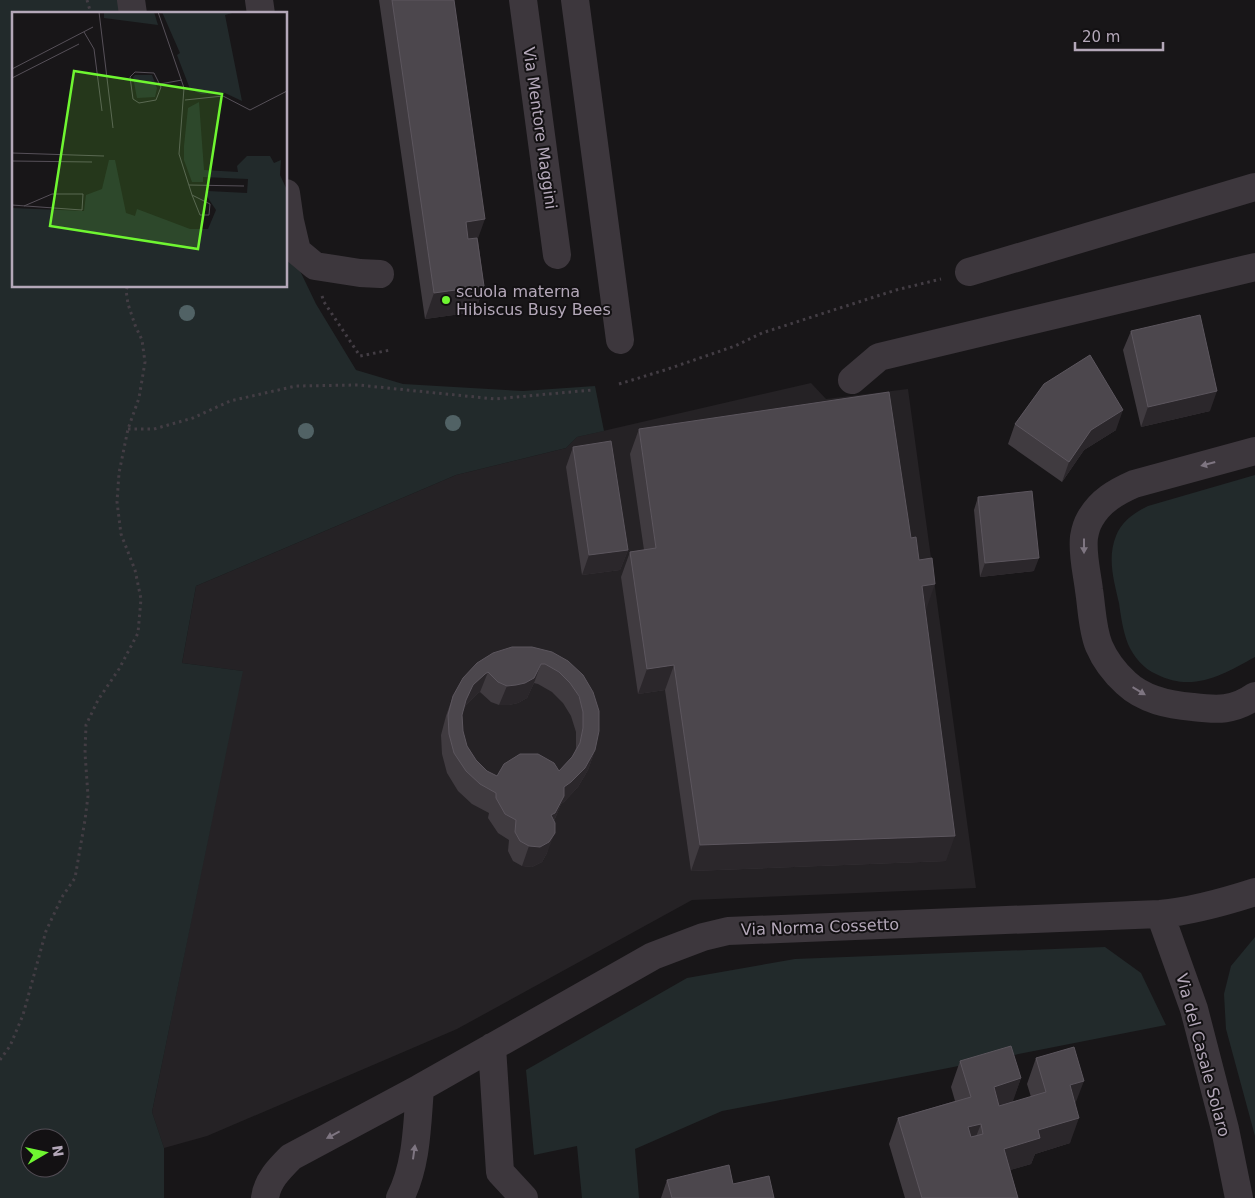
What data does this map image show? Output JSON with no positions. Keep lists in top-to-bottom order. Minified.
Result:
{"streets":{"street":["Via Mentore Maggini","Via Norma Cossetto","Via del Casale Solaro"]},"crossings":[["Via Norma Cossetto","Via del Casale Solaro"]],"places":["scuola materna Hibiscus Busy Bees"],"scale_bar":"20 m","north":"right"}
